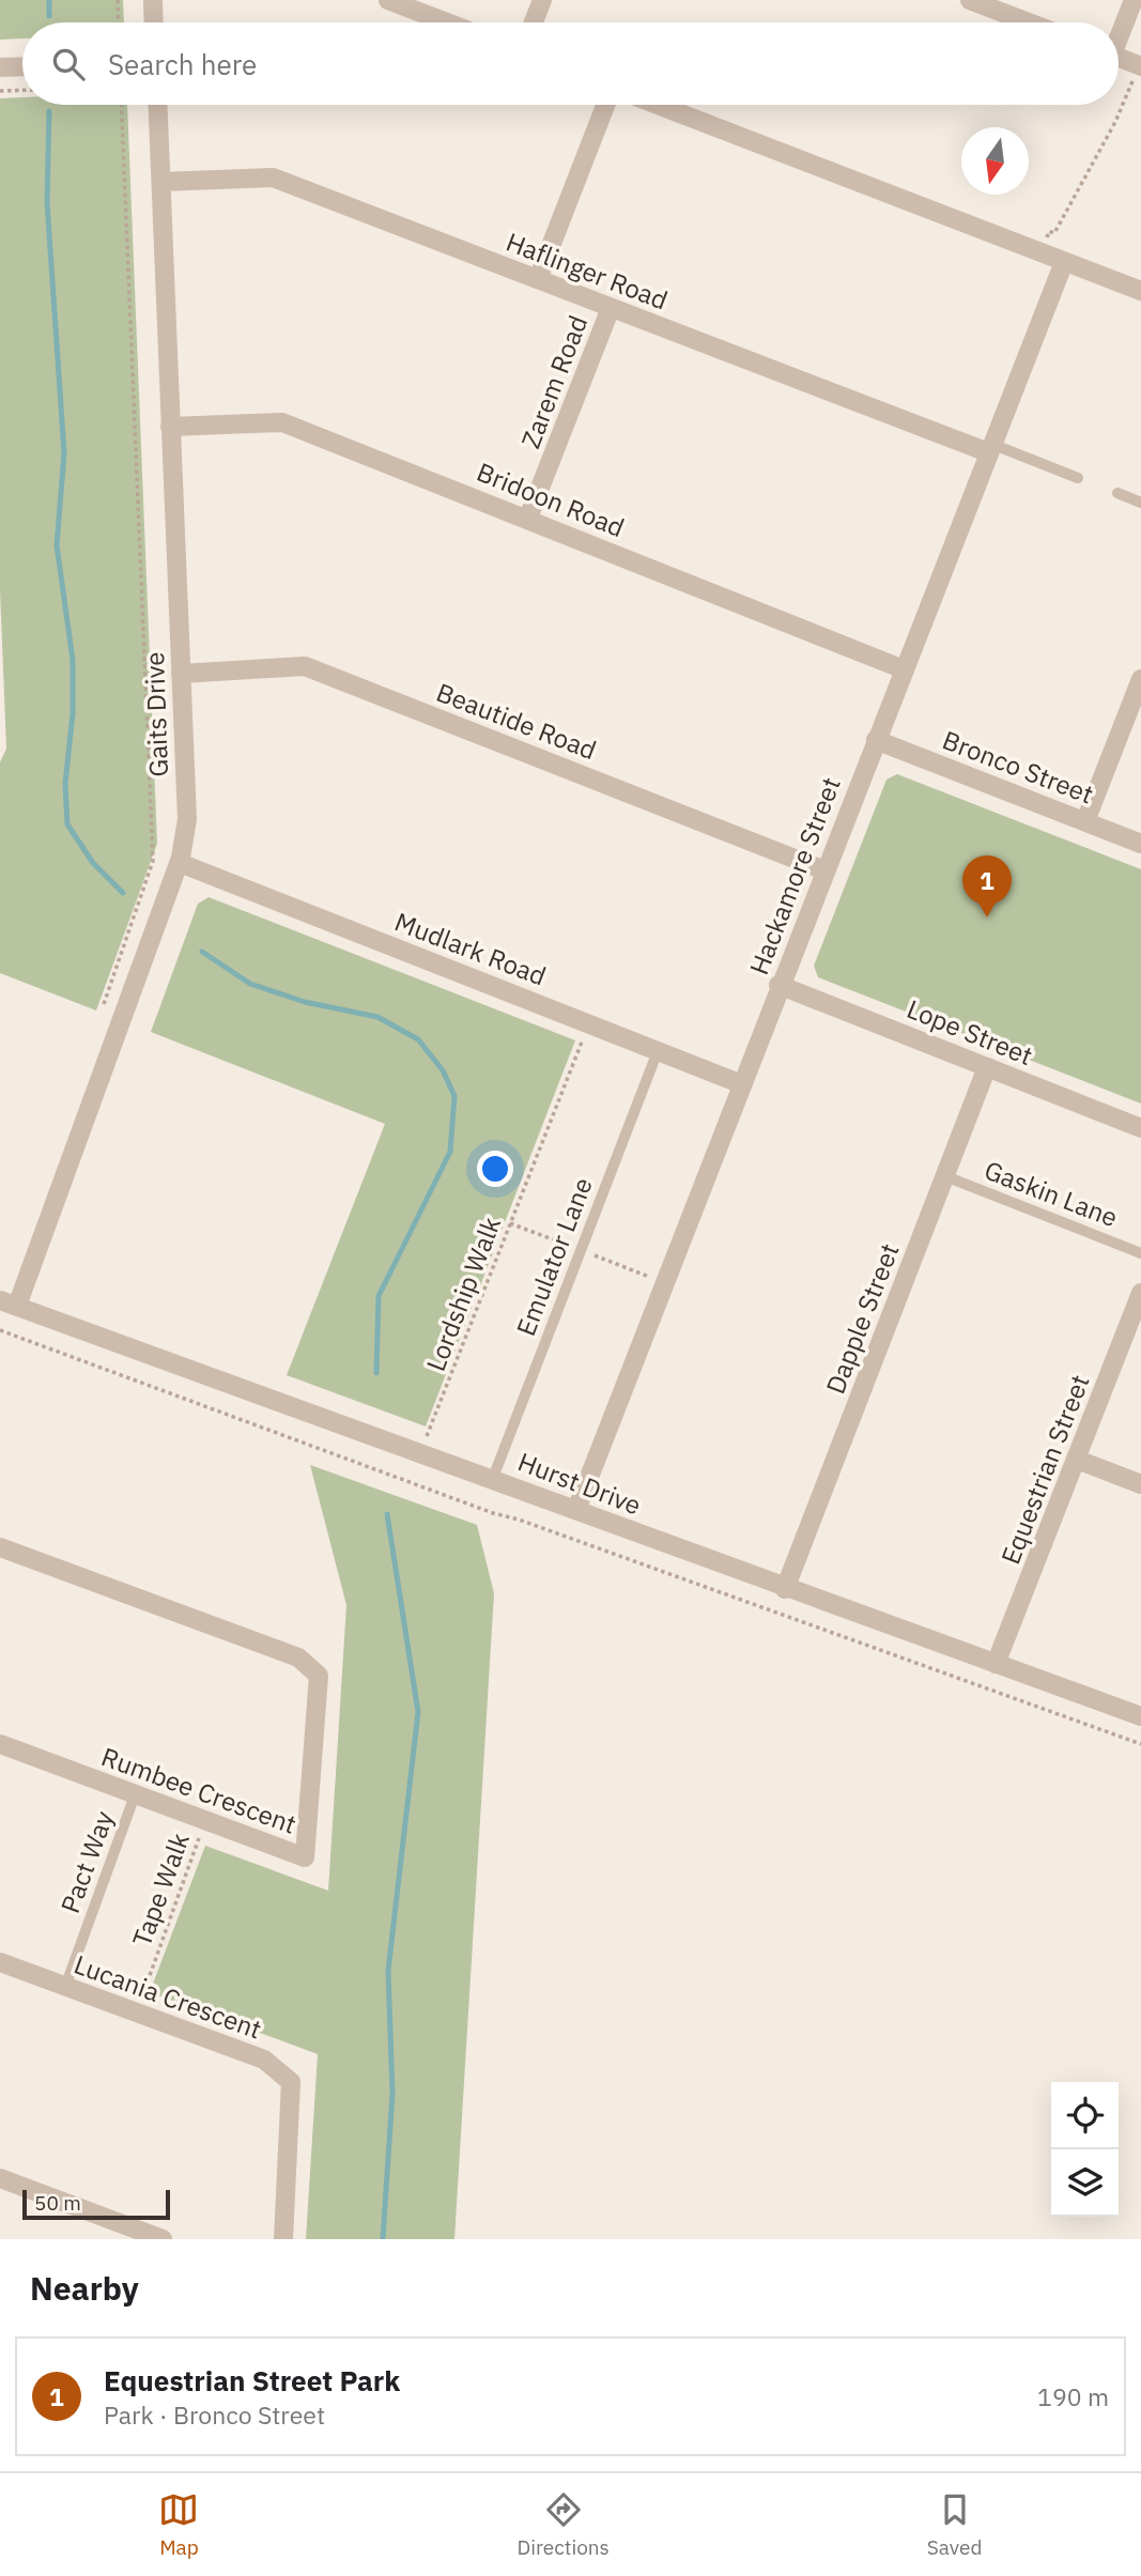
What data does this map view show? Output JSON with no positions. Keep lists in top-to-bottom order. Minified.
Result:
{"streets":{"street":["Haflinger Road","Zarem Road","Bridoon Road","Gaits Drive","Beautide Road","Bronco Street","Hackamore Street","Mudlark Road","Lope Street","Dapple Street","Equestrian Street","Hurst Drive","Rumbee Crescent","Lucania Crescent"],"lane":["Gaskin Lane","Emulator Lane","Pact Way"],"path":["Lordship Walk","Tape Walk"]},"crossings":[["Haflinger Road","Zarem Road"],["Haflinger Road","Gaits Drive"],["Haflinger Road","Hackamore Street"],["Zarem Road","Bridoon Road"],["Bridoon Road","Gaits Drive"],["Bridoon Road","Hackamore Street"],["Gaits Drive","Beautide Road"],["Gaits Drive","Mudlark Road"],["Gaits Drive","Hurst Drive"],["Beautide Road","Hackamore Street"],["Bronco Street","Hackamore Street"],["Hackamore Street","Mudlark Road"],["Hackamore Street","Lope Street"],["Hackamore Street","Hurst Drive"],["Mudlark Road","Emulator Lane"],["Mudlark Road","Lordship Walk"],["Lope Street","Dapple Street"],["Gaskin Lane","Dapple Street"],["Emulator Lane","Hurst Drive"],["Lordship Walk","Hurst Drive"],["Dapple Street","Hurst Drive"],["Equestrian Street","Hurst Drive"],["Rumbee Crescent","Pact Way"],["Rumbee Crescent","Tape Walk"],["Pact Way","Lucania Crescent"],["Tape Walk","Lucania Crescent"]],"scale_bar":"50 m","north":"bottom","page":{"search":"Search here","pins":"1","scale":"50 m","heading":"Nearby","list":[{"mark":"1","name":"Equestrian Street Park","note":"Park · Bronco Street","value":"190 m"}],"nav":["Map","Directions","Saved"]}}
